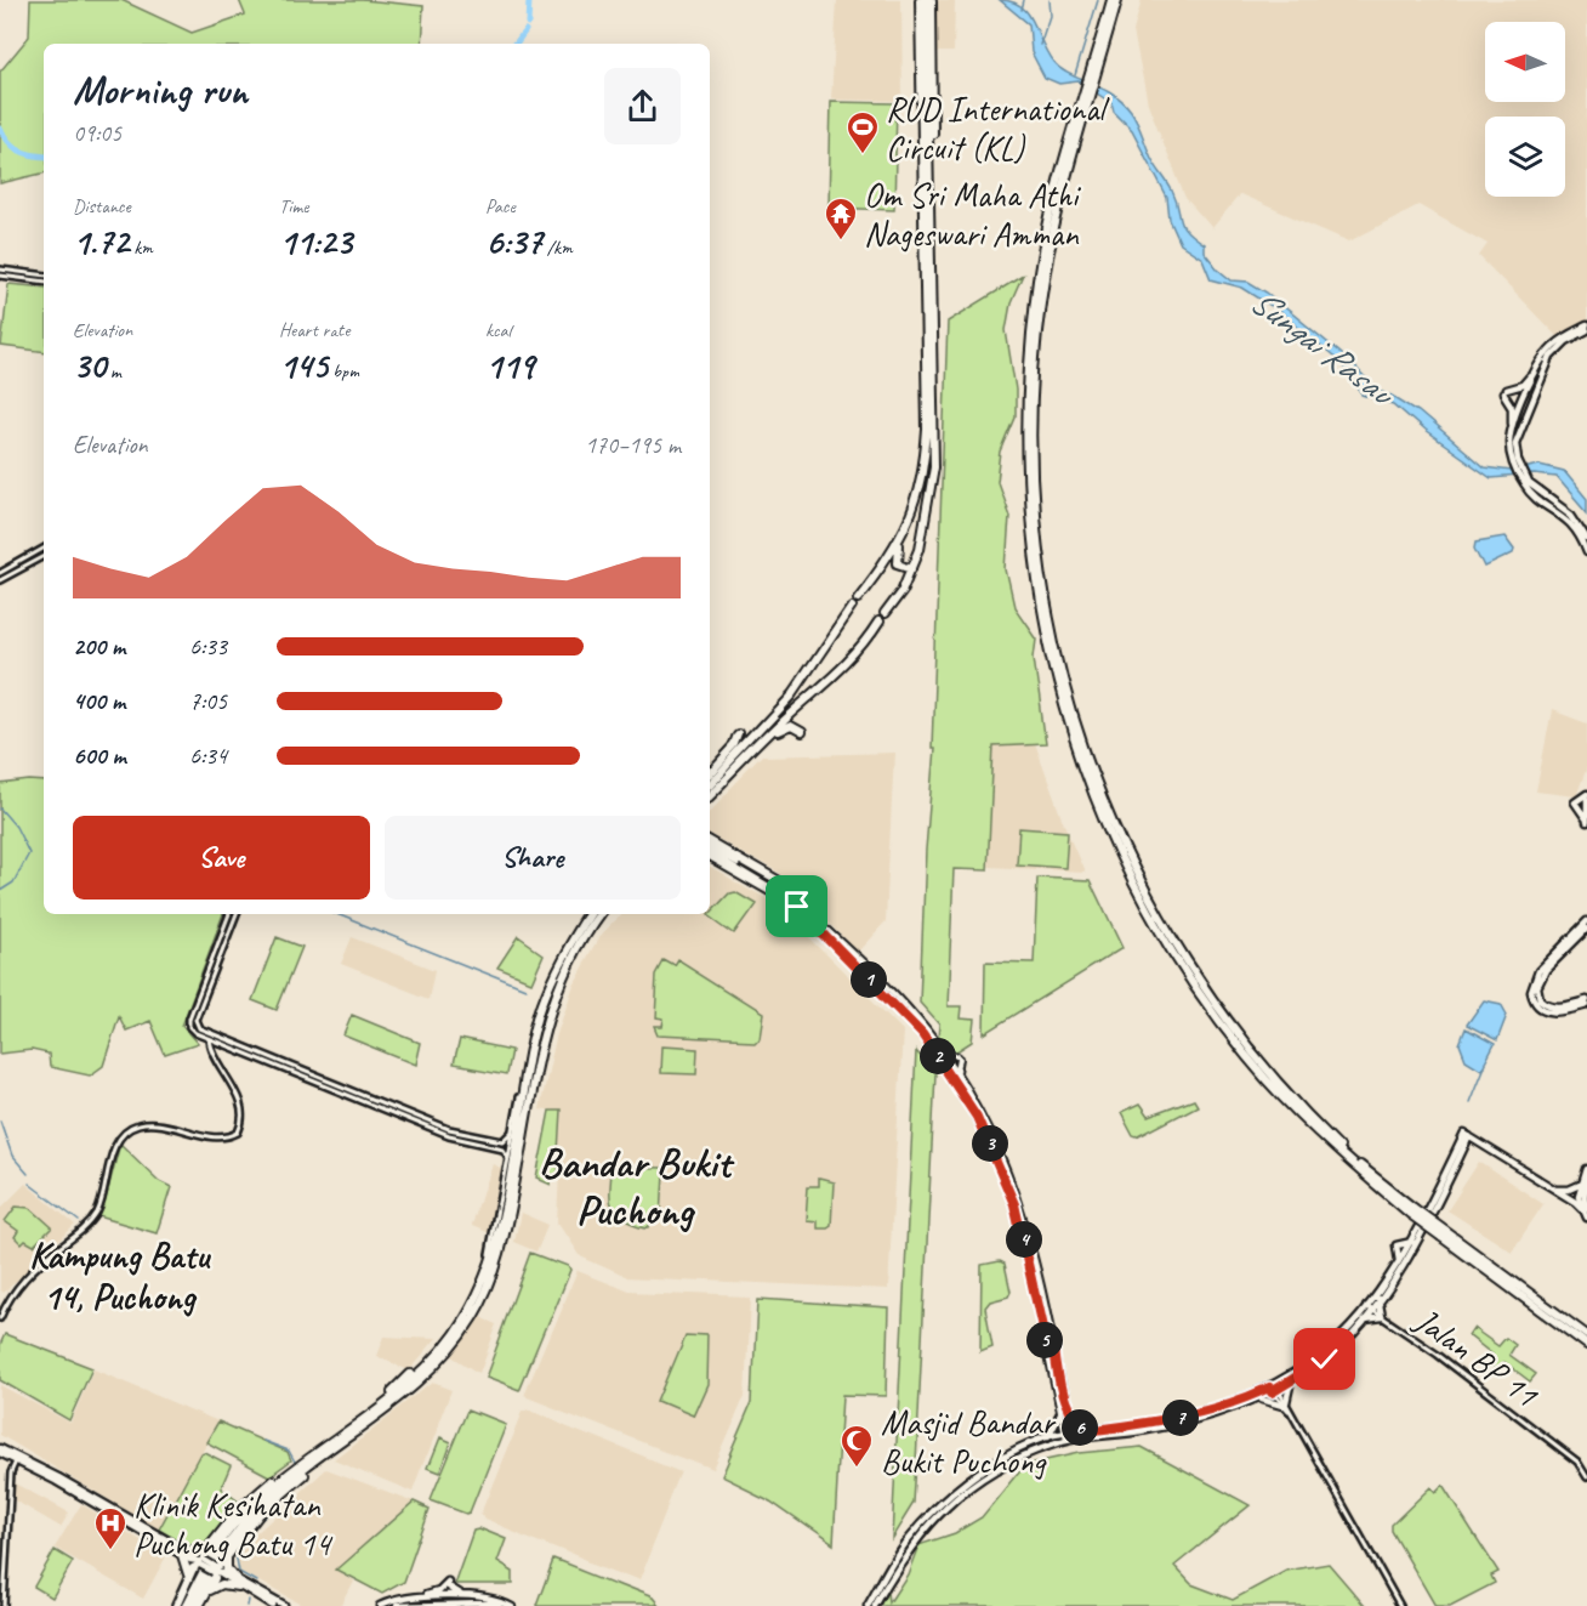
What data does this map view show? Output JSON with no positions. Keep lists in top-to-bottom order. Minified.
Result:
{"streets":{"street":["Jalan BP 11"]},"districts":["Bandar Bukit Puchong","Kampung Batu 14, Puchong"],"water":["Sungai Rasau"],"places":{"sports":["RUD International Circuit (KL)"],"temple":["Om Sri Maha Athi Nageswari Amman"],"mosque":["Masjid Bandar Bukit Puchong"],"hospital":["Klinik Kesihatan Puchong Batu 14"]},"north":"left","page":{"heading":["Morning run","09:05"],"stats":[["Distance","1.72 km"],["Time","11:23"],["Pace","6:37 /km"],["Elevation","30 m"],["Heart rate","145 bpm"],["kcal","119"]],"chart":["Elevation","170–195 m"],"list":[{"name":"200 m","note":"6:33"},{"name":"400 m","note":"7:05"},{"name":"600 m","note":"6:34"}],"buttons":["Save","Share"],"pins":["1","2","3","4","5","7","6"]}}
